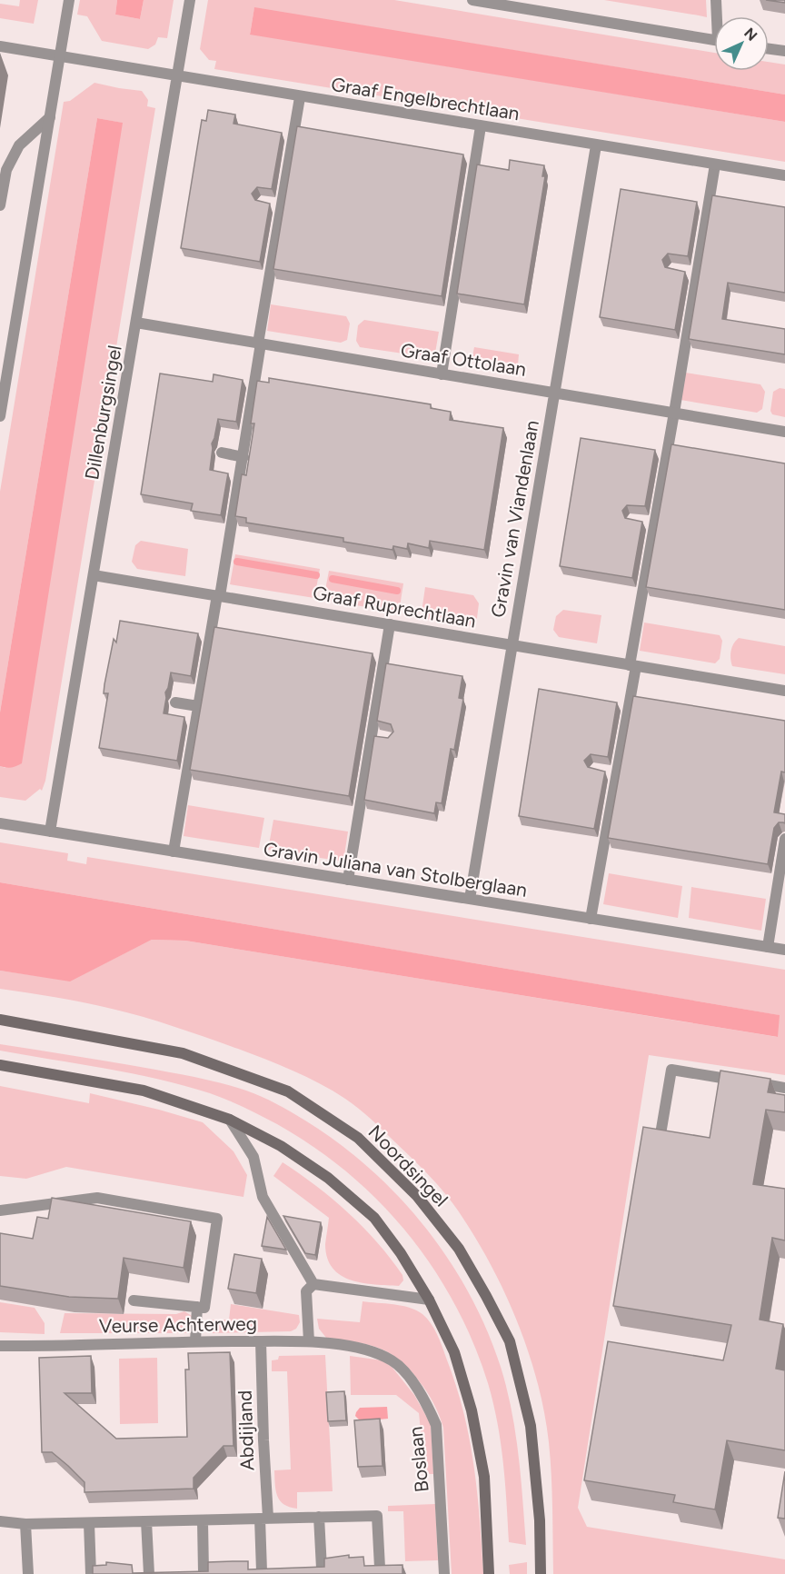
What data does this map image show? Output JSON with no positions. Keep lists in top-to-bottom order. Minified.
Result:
{"streets":{"main road":["Noordsingel"],"street":["Graaf Engelbrechtlaan","Graaf Ottolaan","Dillenburgsingel","Gravin van Viandenlaan","Graaf Ruprechtlaan","Gravin Juliana van Stolberglaan","Veurse Achterweg","Abdijland","Boslaan"]},"crossings":[["Graaf Engelbrechtlaan","Dillenburgsingel"],["Graaf Engelbrechtlaan","Gravin van Viandenlaan"],["Graaf Ottolaan","Dillenburgsingel"],["Graaf Ottolaan","Gravin van Viandenlaan"],["Dillenburgsingel","Graaf Ruprechtlaan"],["Dillenburgsingel","Gravin Juliana van Stolberglaan"],["Gravin van Viandenlaan","Graaf Ruprechtlaan"],["Gravin van Viandenlaan","Gravin Juliana van Stolberglaan"],["Veurse Achterweg","Abdijland"],["Veurse Achterweg","Boslaan"]],"north":"top right"}
